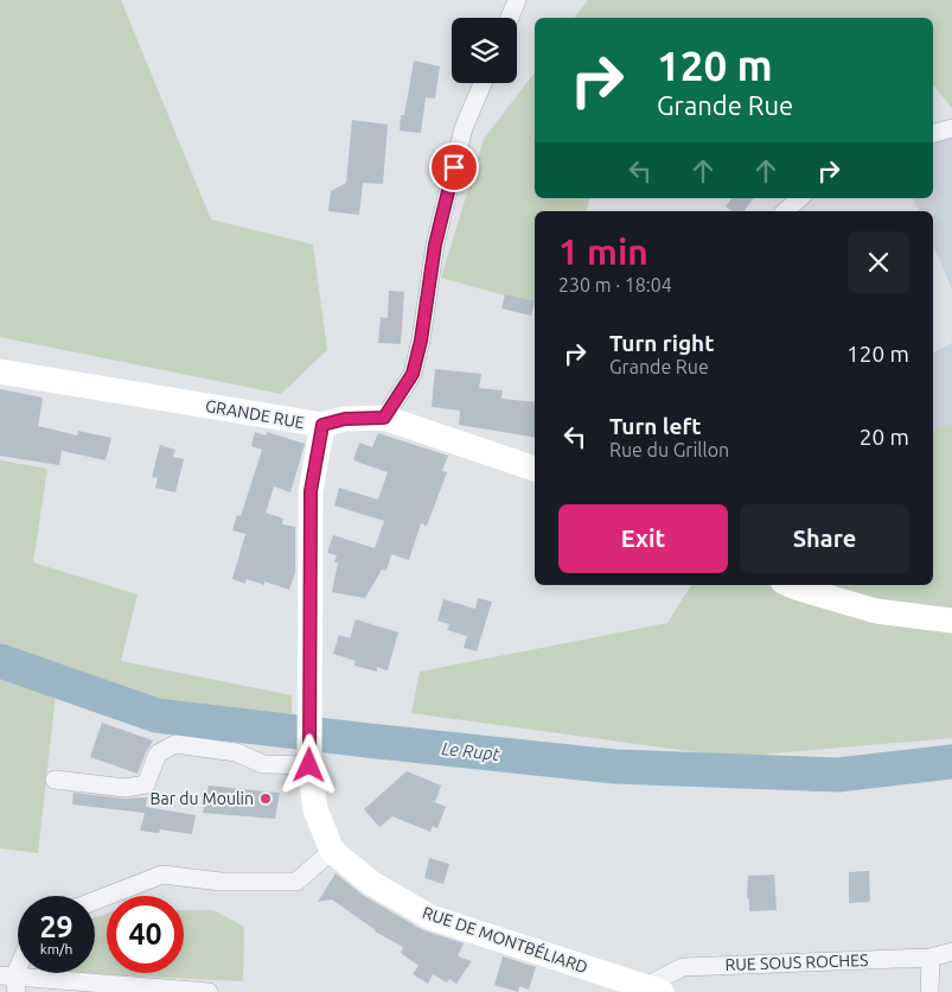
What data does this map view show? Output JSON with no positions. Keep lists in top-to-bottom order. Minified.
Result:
{"streets":{"street":["GRANDE RUE","RUE DE MONTBÉLIARD","RUE SOUS ROCHES"]},"crossings":[["GRANDE RUE","RUE DE MONTBÉLIARD"],["RUE DE MONTBÉLIARD","RUE SOUS ROCHES"]],"water":["Le Rupt"],"places":["Bar du Moulin"],"page":{"turn":["120 m","Grande Rue"],"heading":["1 min","230 m · 18:04"],"list":[{"name":"Turn right","note":"Grande Rue","value":"120 m"},{"name":"Turn left","note":"Rue du Grillon","value":"20 m"}],"buttons":["Exit","Share"],"speed":"29 km/h","limit":"40"}}
